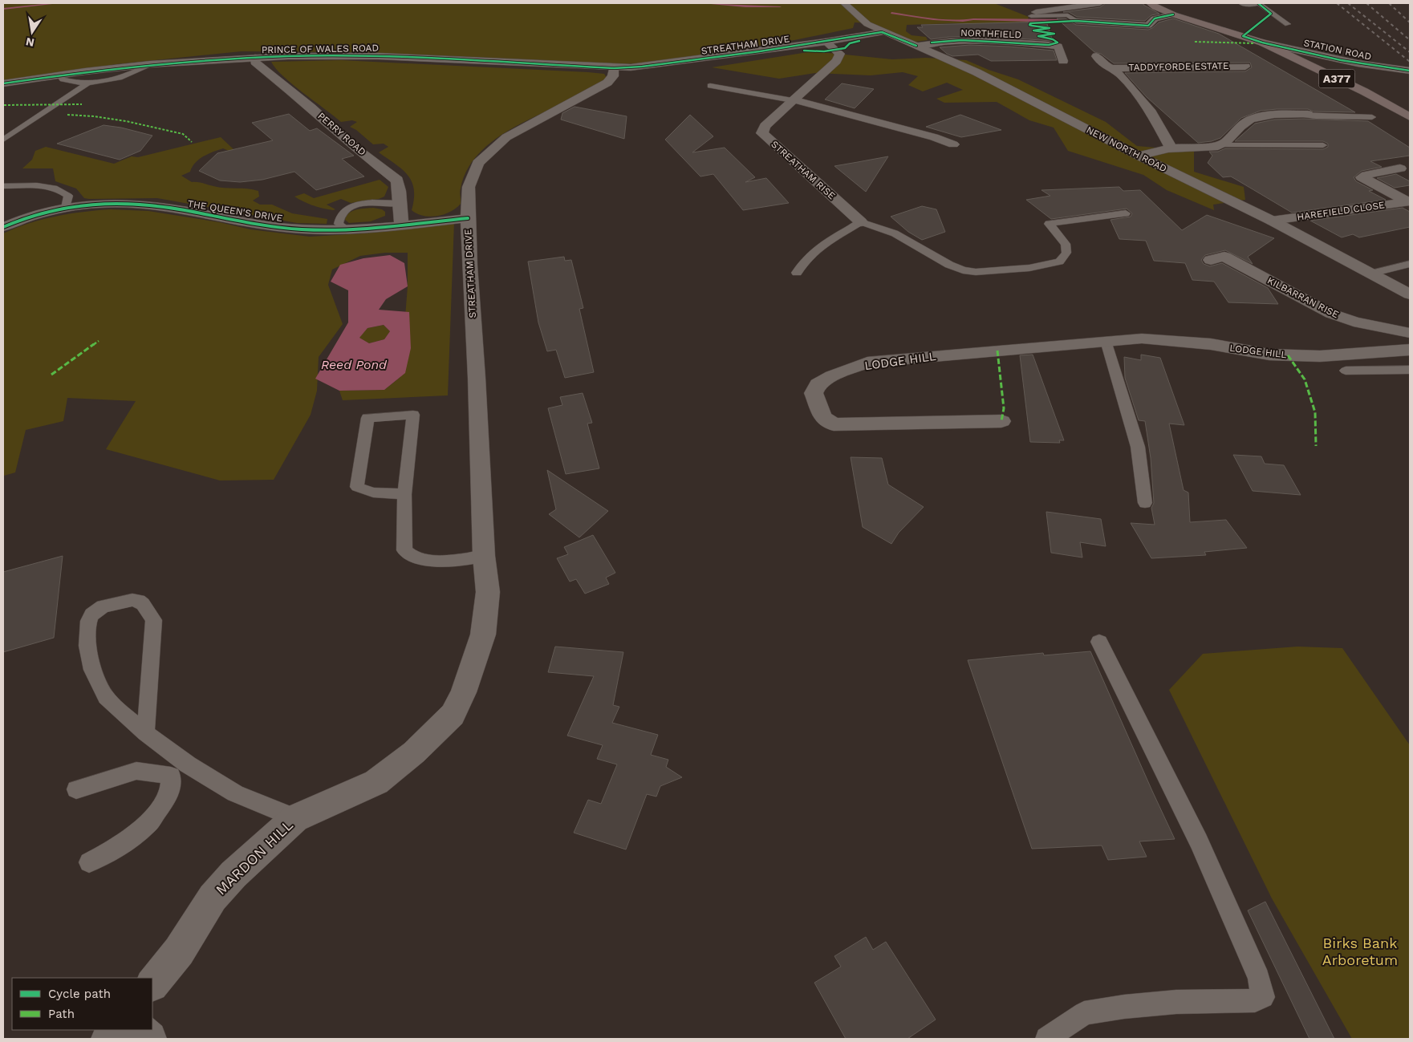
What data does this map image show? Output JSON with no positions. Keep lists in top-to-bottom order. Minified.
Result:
{"streets":{"highway":["A377"],"street":["NORTHFIELD","STREATHAM DRIVE","PRINCE OF WALES ROAD","STATION ROAD","TADDYFORDE ESTATE","PERRY ROAD","NEW NORTH ROAD","STREATHAM RISE","THE QUEEN'S DRIVE","HAREFIELD CLOSE","KILBARRAN RISE","LODGE HILL","MARDON HILL"]},"crossings":[["NORTHFIELD","NEW NORTH ROAD"],["STREATHAM DRIVE","PRINCE OF WALES ROAD"],["STREATHAM DRIVE","NEW NORTH ROAD"],["STREATHAM DRIVE","STREATHAM RISE"],["STREATHAM DRIVE","THE QUEEN'S DRIVE"],["STREATHAM DRIVE","MARDON HILL"],["PRINCE OF WALES ROAD","PERRY ROAD"],["STATION ROAD","A377"],["PERRY ROAD","THE QUEEN'S DRIVE"],["NEW NORTH ROAD","HAREFIELD CLOSE"]],"water":["Reed Pond"],"parks":["Birks Bank Arboretum"],"legend":["Cycle path","Path"],"north":"bottom"}
